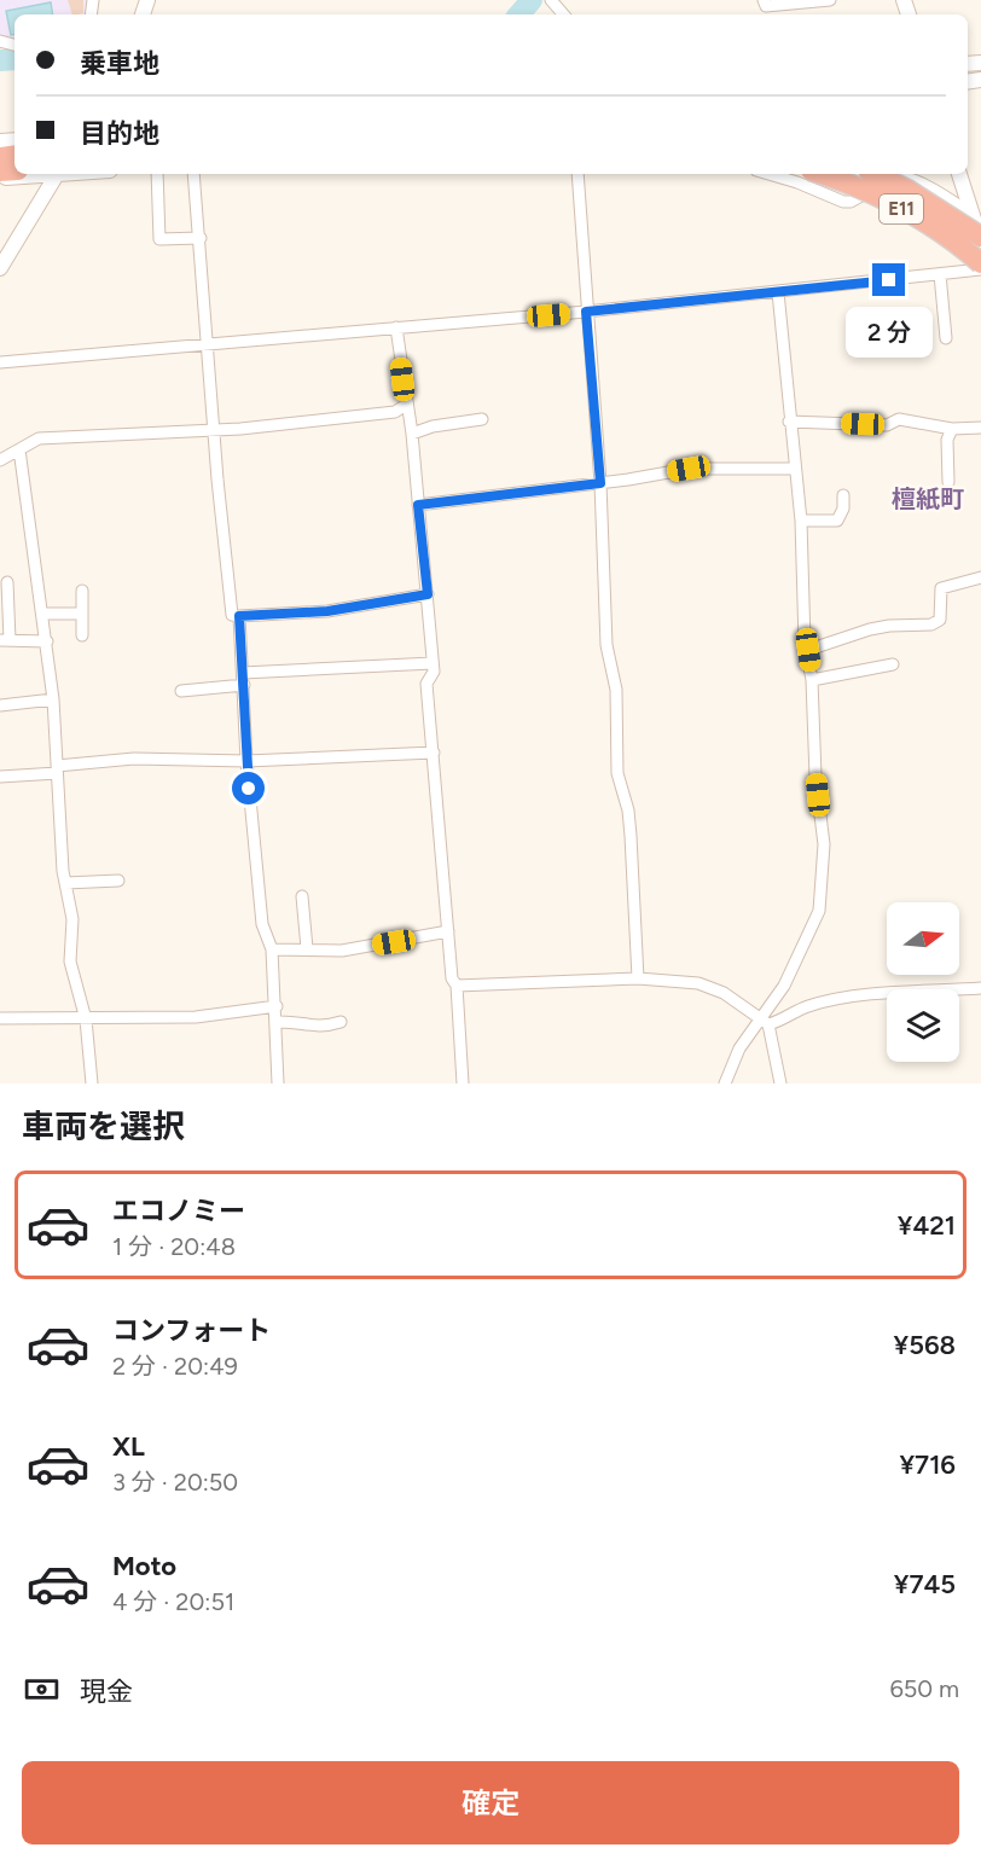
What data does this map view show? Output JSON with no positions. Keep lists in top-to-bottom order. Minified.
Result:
{"streets":{"highway":["E11"]},"districts":["檀紙町"],"north":"right","page":{"banner":["乗車地","目的地"],"bubble":"2 分","heading":"車両を選択","list":[{"name":"エコノミー","note":"1 分 · 20:48","value":"¥421"},{"name":"コンフォート","note":"2 分 · 20:49","value":"¥568"},{"name":"XL","note":"3 分 · 20:50","value":"¥716"},{"name":"Moto","note":"4 分 · 20:51","value":"¥745"}],"pay":["現金","650 m"],"buttons":"確定"}}
